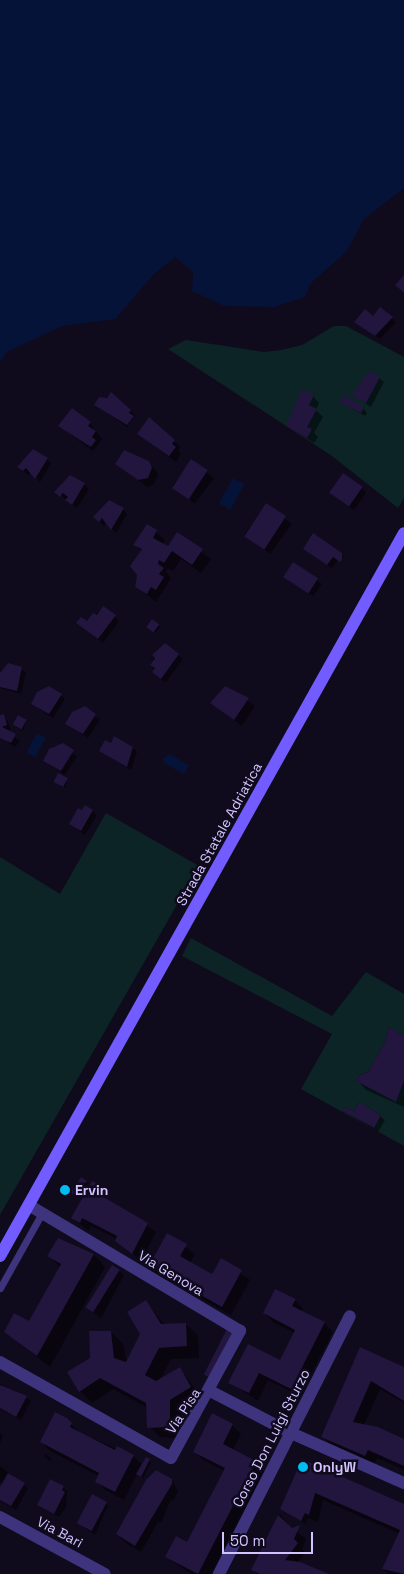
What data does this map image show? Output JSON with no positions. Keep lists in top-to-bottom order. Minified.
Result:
{"streets":{"main road":["Strada Statale Adriatica"],"street":["Via Genova","Via Pisa","Corso Don Luigi Sturzo","Via Bari"]},"crossings":[["Strada Statale Adriatica","Via Genova"],["Via Genova","Via Pisa"],["Via Pisa","Corso Don Luigi Sturzo"]],"places":["Ervin","OnlyW"],"scale_bar":"50 m"}
